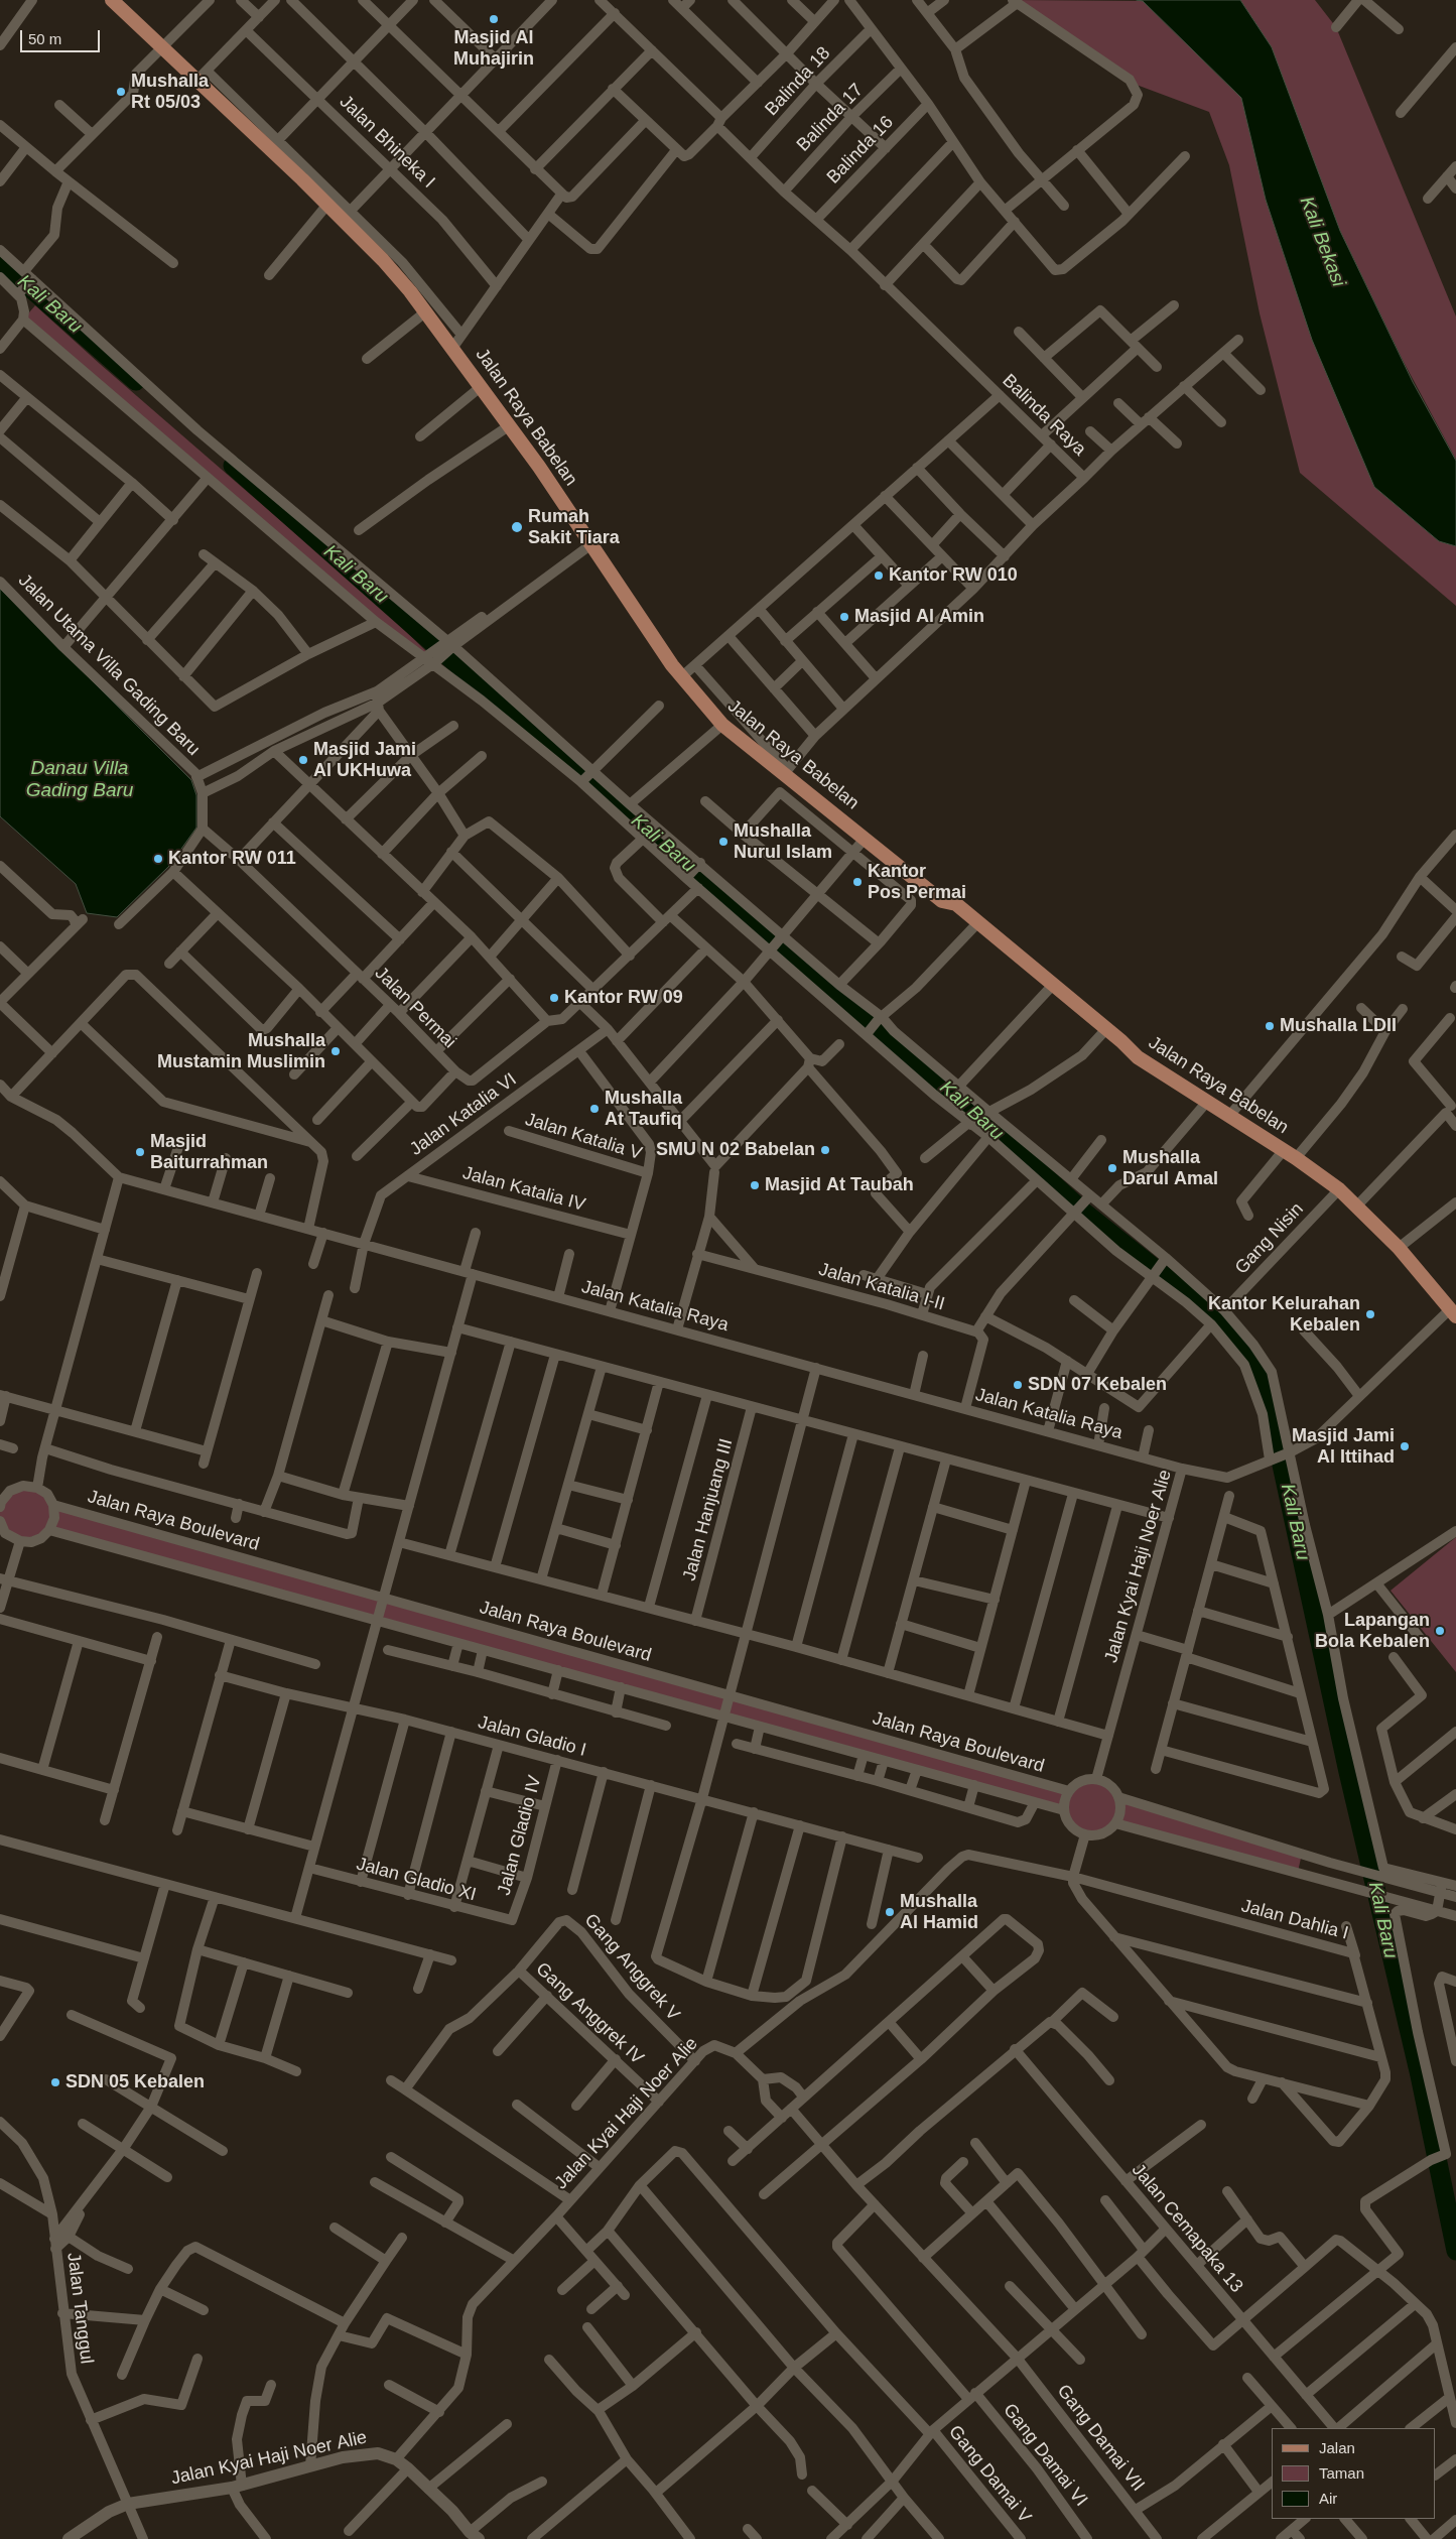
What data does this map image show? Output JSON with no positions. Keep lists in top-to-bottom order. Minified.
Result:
{"streets":{"main road":["Jalan Raya Babelan"],"street":["Balinda 18","Balinda 17","Jalan Bhineka I","Balinda 16","Balinda Raya","Jalan Utama Villa Gading Baru","Jalan Permai","Jalan Katalia VI","Jalan Katalia V","Jalan Katalia IV","Gang Nisin","Jalan Katalia I-II","Jalan Katalia Raya","Jalan Hanjuang III","Jalan Raya Boulevard","Jalan Kyai Haji Noer Alie","Jalan Gladio I","Jalan Gladio IV","Jalan Gladio XI","Jalan Dahlia I","Gang Anggrek V","Gang Anggrek IV","Jalan Cemapaka 13","Jalan Tanggul","Gang Damai VII","Gang Damai VI","Gang Damai V"]},"crossings":[["Balinda 18","Balinda Raya"],["Balinda 17","Balinda Raya"],["Balinda 16","Balinda Raya"],["Balinda Raya","Jalan Raya Babelan"],["Jalan Raya Babelan","Jalan Utama Villa Gading Baru"],["Jalan Raya Babelan","Gang Nisin"],["Jalan Raya Babelan","Jalan Kyai Haji Noer Alie"],["Jalan Katalia VI","Jalan Katalia IV"],["Jalan Katalia VI","Jalan Katalia Raya"],["Jalan Katalia Raya","Jalan Kyai Haji Noer Alie"],["Jalan Raya Boulevard","Jalan Kyai Haji Noer Alie"],["Jalan Kyai Haji Noer Alie","Gang Anggrek V"],["Jalan Kyai Haji Noer Alie","Gang Anggrek IV"],["Jalan Kyai Haji Noer Alie","Jalan Tanggul"],["Jalan Gladio I","Jalan Gladio IV"],["Jalan Gladio IV","Jalan Gladio XI"],["Gang Anggrek V","Gang Anggrek IV"],["Gang Damai VII","Gang Damai VI"]],"water":["Kali Bekasi","Kali Baru","Danau Villa Gading Baru"],"places":["Masjid Al Muhajirin","Mushalla Rt 05/03","Rumah Sakit Tiara","Kantor RW 010","Masjid Al Amin","Masjid Jami Al UKHuwa","Mushalla Nurul Islam","Kantor RW 011","Kantor Pos Permai","Kantor RW 09","Mushalla LDII","Mushalla Mustamin Muslimin","Mushalla At Taufiq","SMU N 02 Babelan","Masjid Baiturrahman","Mushalla Darul Amal","Masjid At Taubah","Kantor Kelurahan Kebalen","SDN 07 Kebalen","Masjid Jami Al Ittihad","Lapangan Bola Kebalen","Mushalla Al Hamid","SDN 05 Kebalen"],"legend":["Jalan","Taman","Air"],"scale_bar":"50 m"}
